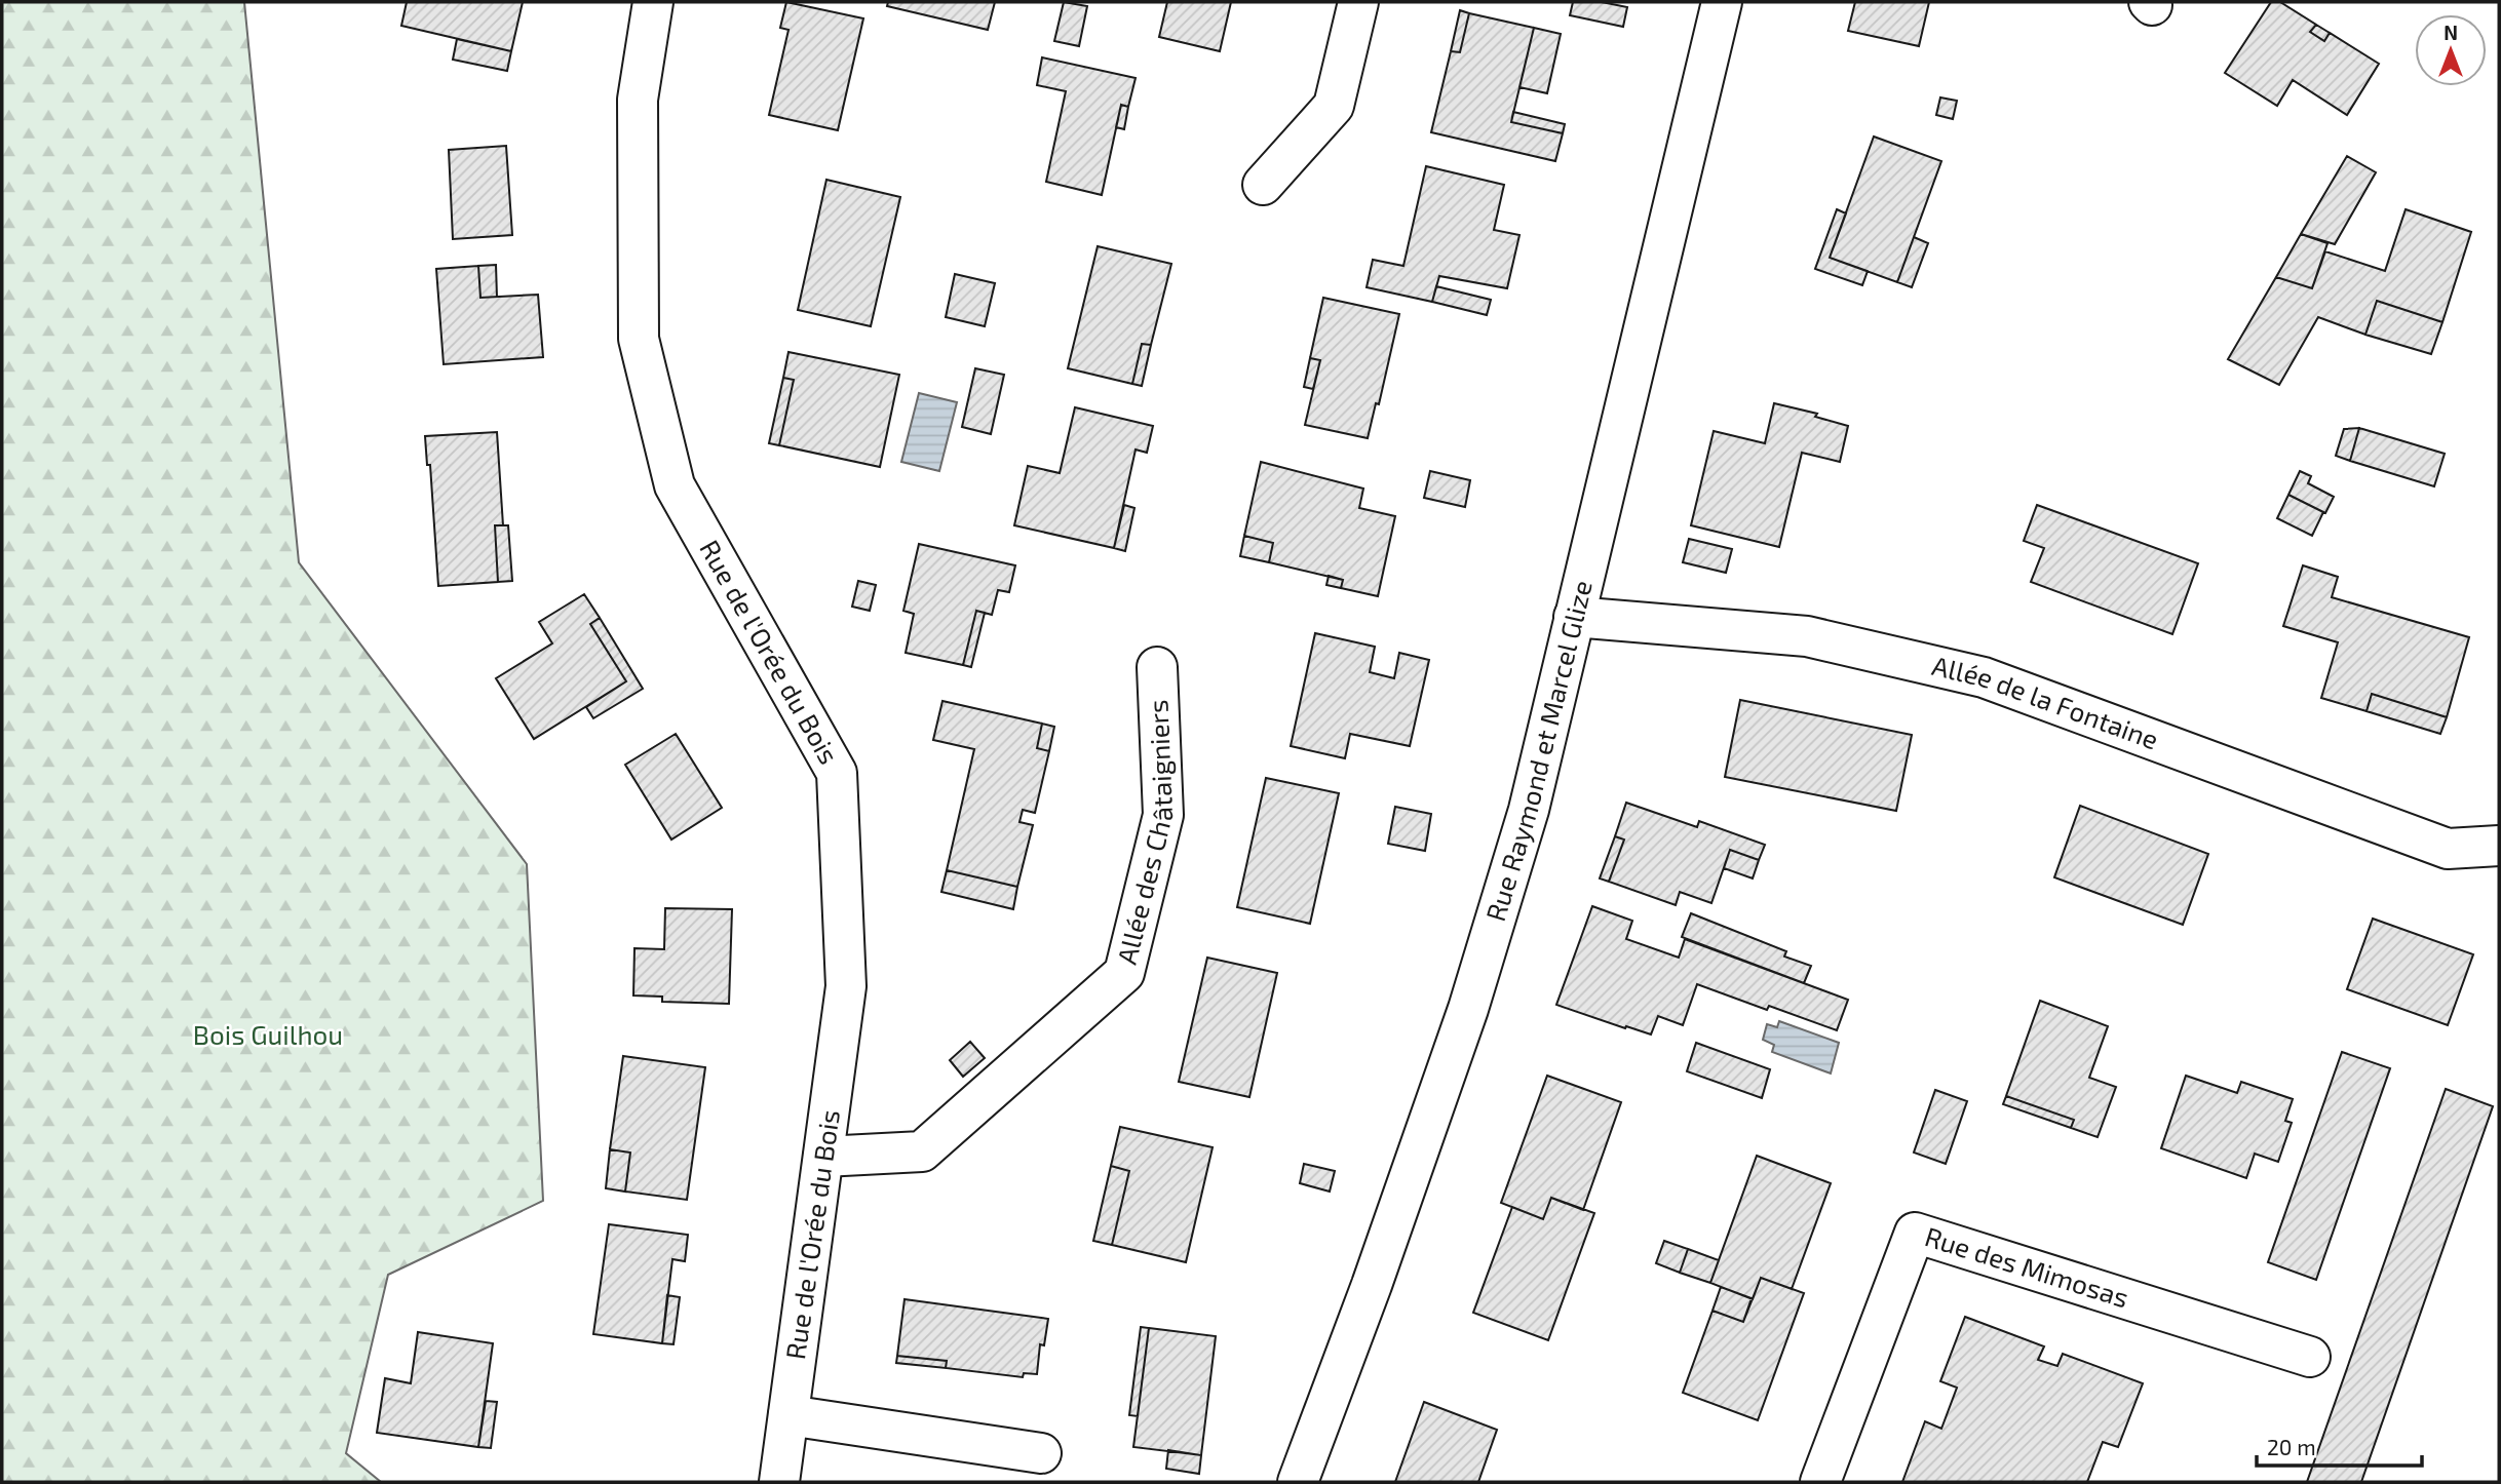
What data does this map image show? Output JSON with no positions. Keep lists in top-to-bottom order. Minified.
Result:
{"streets":{"street":["Rue de l'Orée du Bois","Allée de la Fontaine","Rue Raymond et Marcel Glize","Allée des Châtaigniers","Rue des Mimosas"]},"crossings":[["Rue de l'Orée du Bois","Allée des Châtaigniers"],["Allée de la Fontaine","Rue Raymond et Marcel Glize"]],"parks":["Bois Guilhou"],"scale_bar":"20 m","north":"top"}
